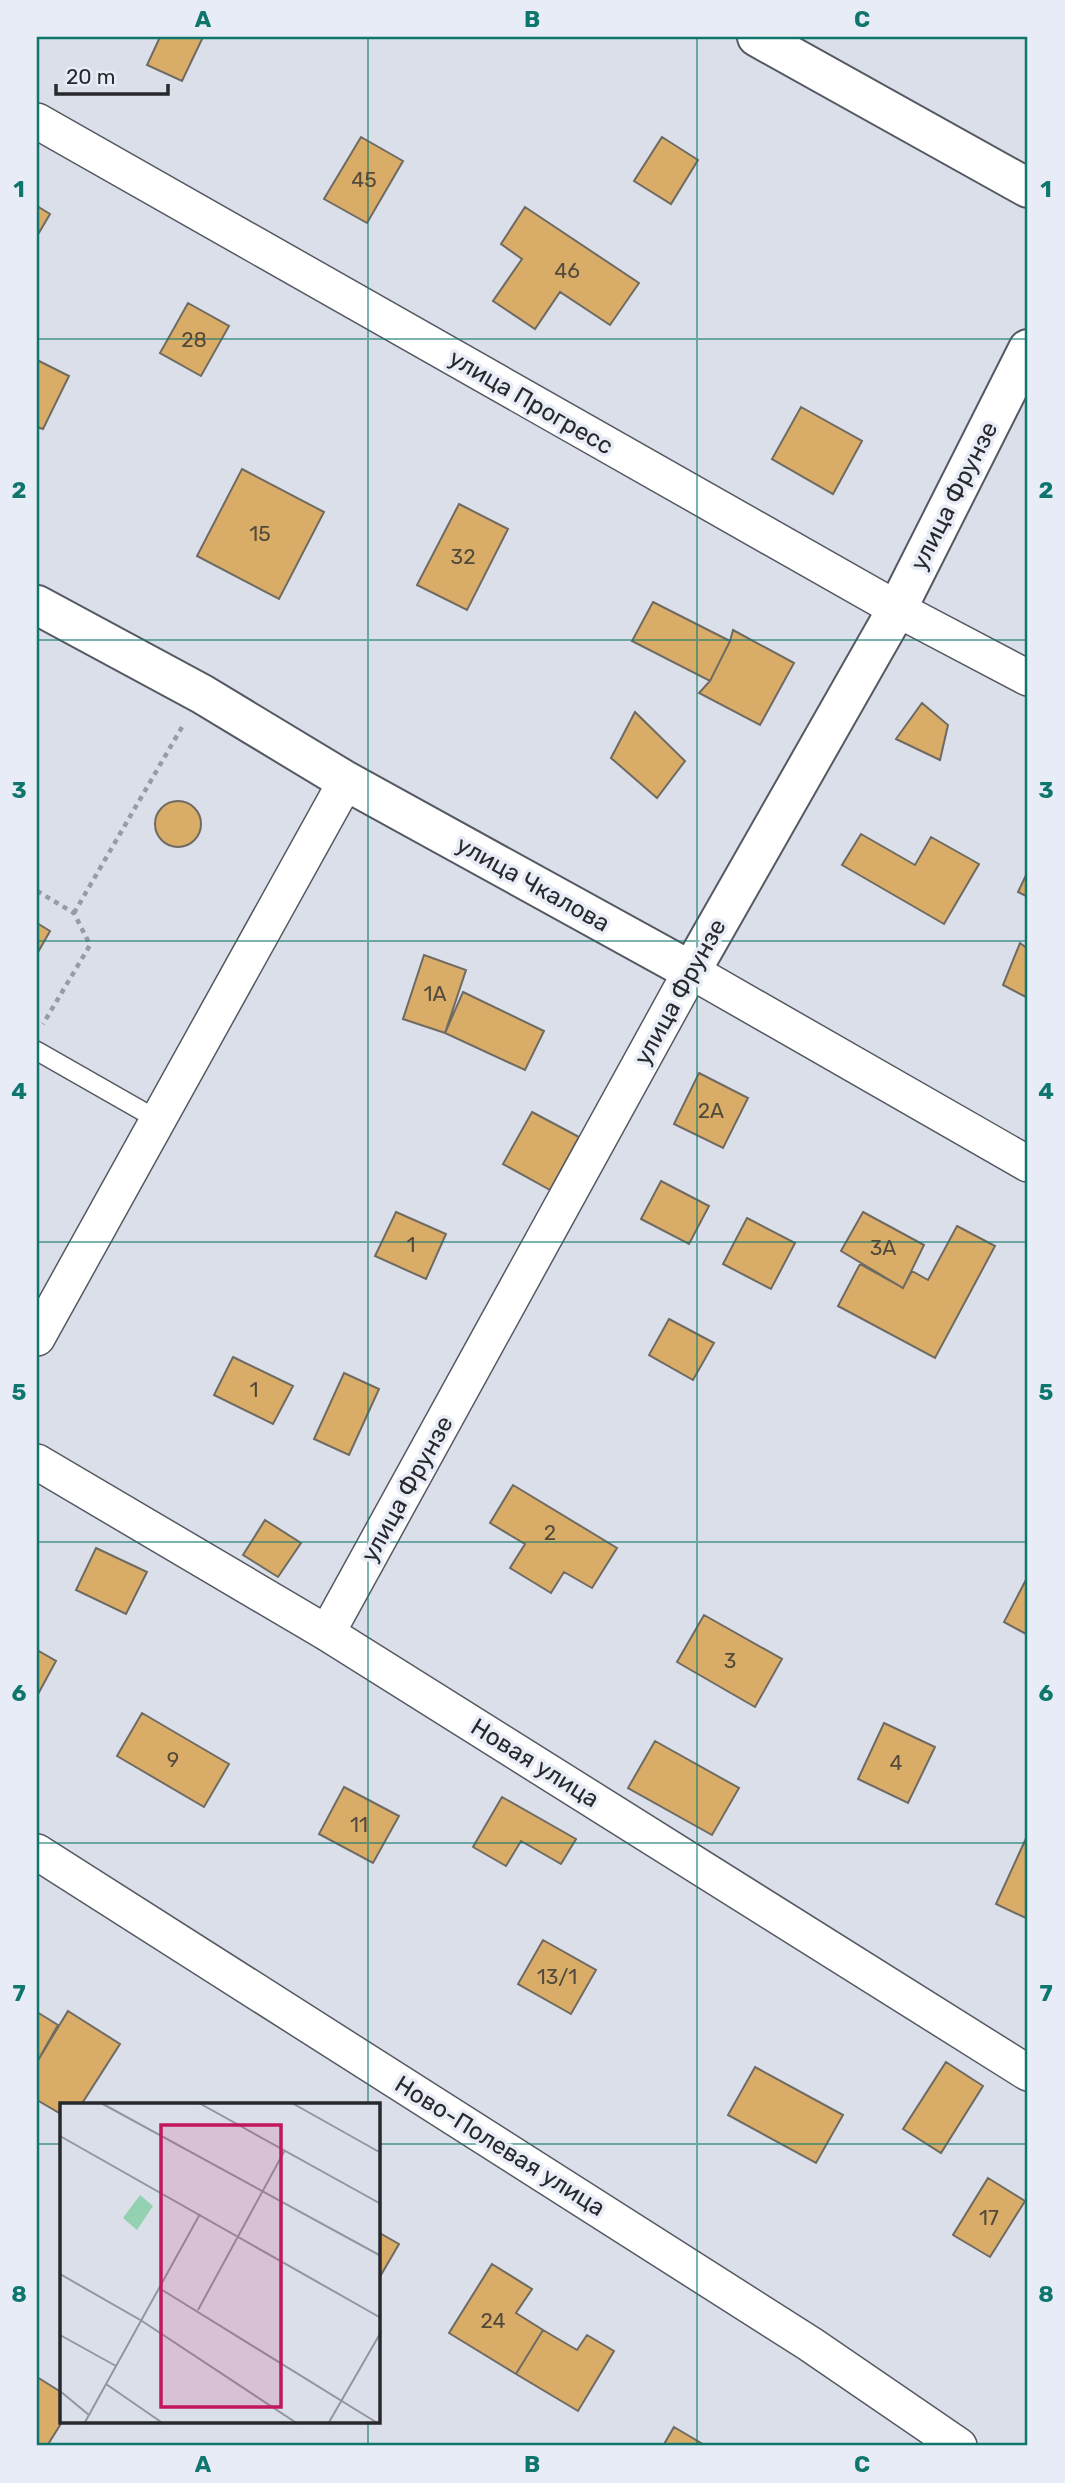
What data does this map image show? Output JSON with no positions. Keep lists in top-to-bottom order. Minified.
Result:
{"streets":{"street":["улица Прогресс","улица Фрунзе","улица Чкалова","Новая улица","Ново-Полевая улица"]},"crossings":[["улица Прогресс","улица Фрунзе"],["улица Фрунзе","улица Чкалова"],["улица Фрунзе","Новая улица"]],"house_numbers":["45","46","28","15","32","1А","2А","1","3А","1","2","3","9","4","11","13/1","17","24"],"scale_bar":"20 m","grid":{"columns":["A","B","C"],"rows":["1","2","3","4","5","6","7","8"]}}
